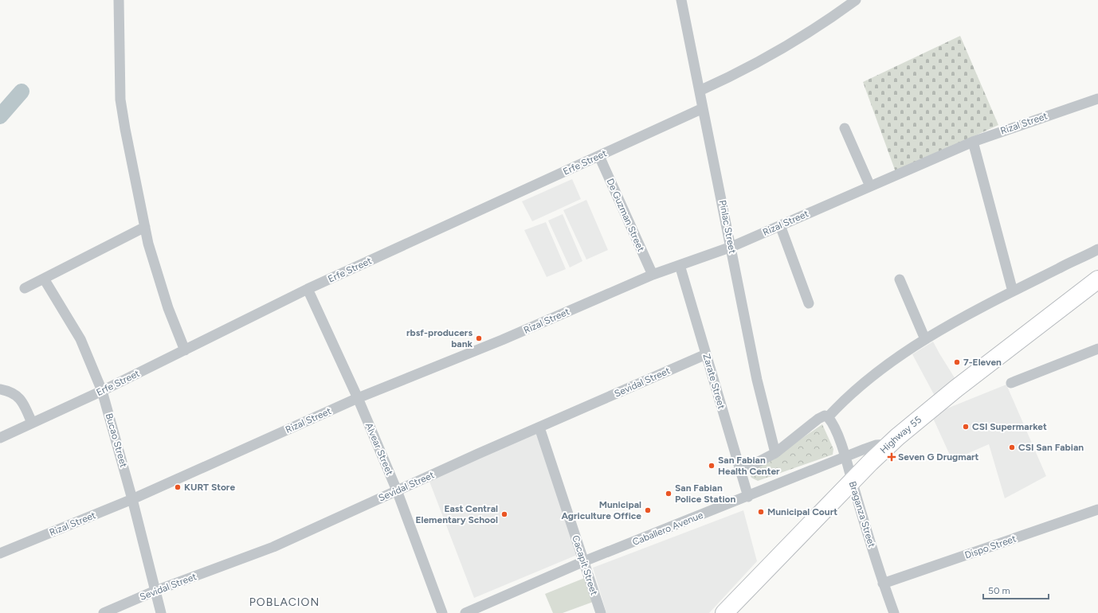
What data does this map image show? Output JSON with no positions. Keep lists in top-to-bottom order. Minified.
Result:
{"streets":{"highway":["Highway 55"],"street":["Rizal Street","Erfe Street","De Guzman Street","Pinlac Street","Zarate Street","Sevidal Street","Bucao Street","Alvear Street","Braganza Street","Caballero Avenue","Dispo Street","Cacapit Street"]},"crossings":[["Rizal Street","De Guzman Street"],["Rizal Street","Pinlac Street"],["Rizal Street","Zarate Street"],["Rizal Street","Bucao Street"],["Rizal Street","Alvear Street"],["Erfe Street","De Guzman Street"],["Erfe Street","Pinlac Street"],["Erfe Street","Bucao Street"],["Erfe Street","Alvear Street"],["Zarate Street","Sevidal Street"],["Zarate Street","Caballero Avenue"],["Sevidal Street","Bucao Street"],["Sevidal Street","Alvear Street"],["Sevidal Street","Cacapit Street"],["Highway 55","Braganza Street"],["Highway 55","Caballero Avenue"],["Braganza Street","Caballero Avenue"],["Braganza Street","Dispo Street"],["Caballero Avenue","Cacapit Street"]],"districts":["POBLACION"],"places":{"other":["rbsf-producers bank","7-Eleven","CSI Supermarket","CSI San Fabian","San Fabian Health Center","KURT Store","San Fabian Police Station","Municipal Agriculture Office","Municipal Court","East Central Elementary School"],"health":["Seven G Drugmart"]},"scale_bar":"50 m"}
